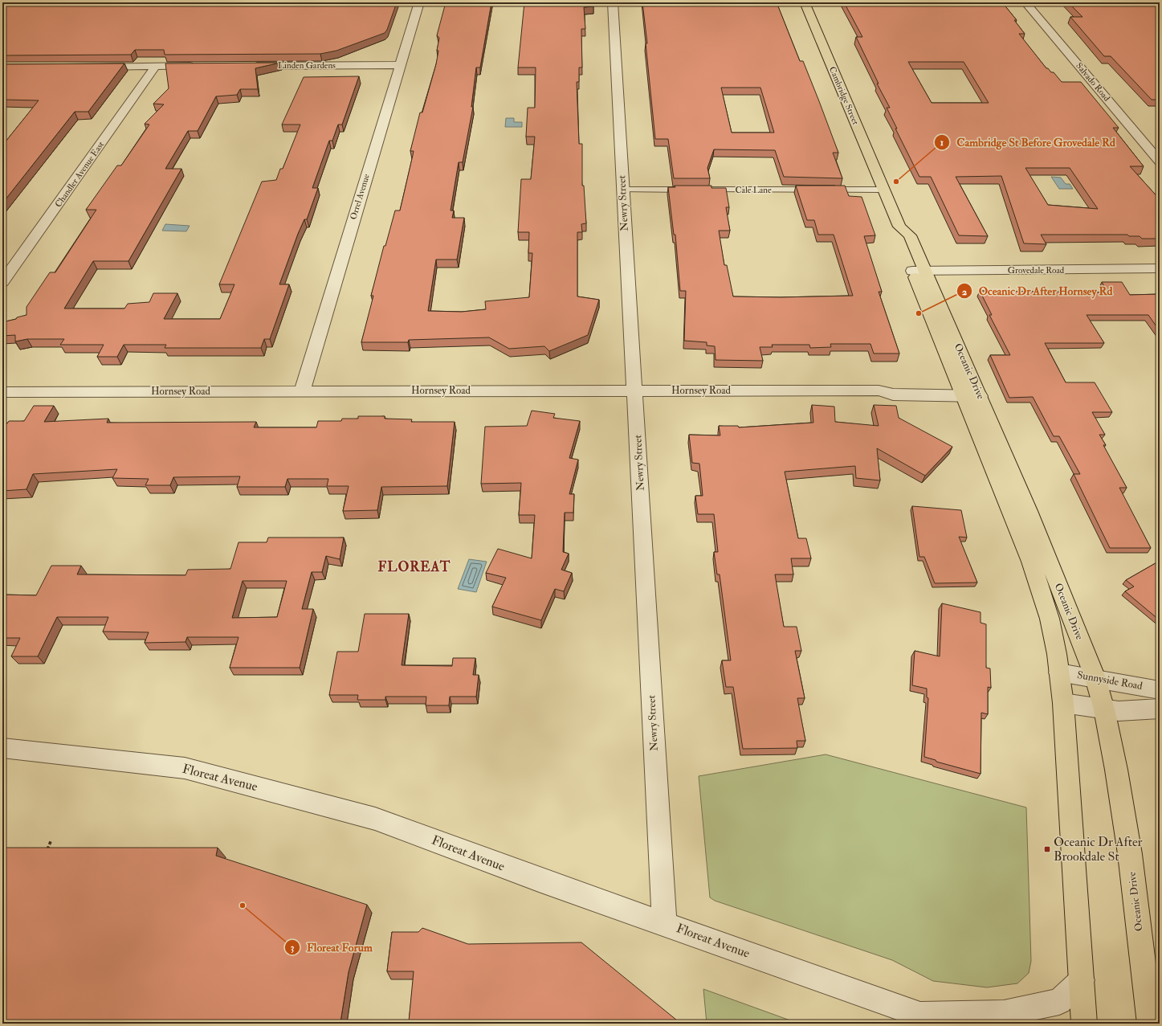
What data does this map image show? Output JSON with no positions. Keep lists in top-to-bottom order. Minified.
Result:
{"streets":{"main road":["Cambridge Street","Oceanic Drive"],"street":["Linden Gardens","Salvado Road","Chandler Avenue East","Orrel Avenue","Newry Street","Grovedale Road","Hornsey Road","Sunnyside Road","Floreat Avenue"],"lane":["Cale Lane"]},"crossings":[["Linden Gardens","Orrel Avenue"],["Cambridge Street","Cale Lane"],["Cambridge Street","Oceanic Drive"],["Cale Lane","Newry Street"],["Cale Lane","Oceanic Drive"],["Orrel Avenue","Hornsey Road"],["Newry Street","Hornsey Road"],["Newry Street","Floreat Avenue"],["Grovedale Road","Oceanic Drive"],["Oceanic Drive","Hornsey Road"],["Oceanic Drive","Sunnyside Road"],["Oceanic Drive","Floreat Avenue"]],"districts":["FLOREAT"],"places":{"other":["Cambridge St Before Grovedale Rd","Oceanic Dr After Hornsey Rd","Floreat Forum"],"transit":["Oceanic Dr After Brookdale St"]}}
